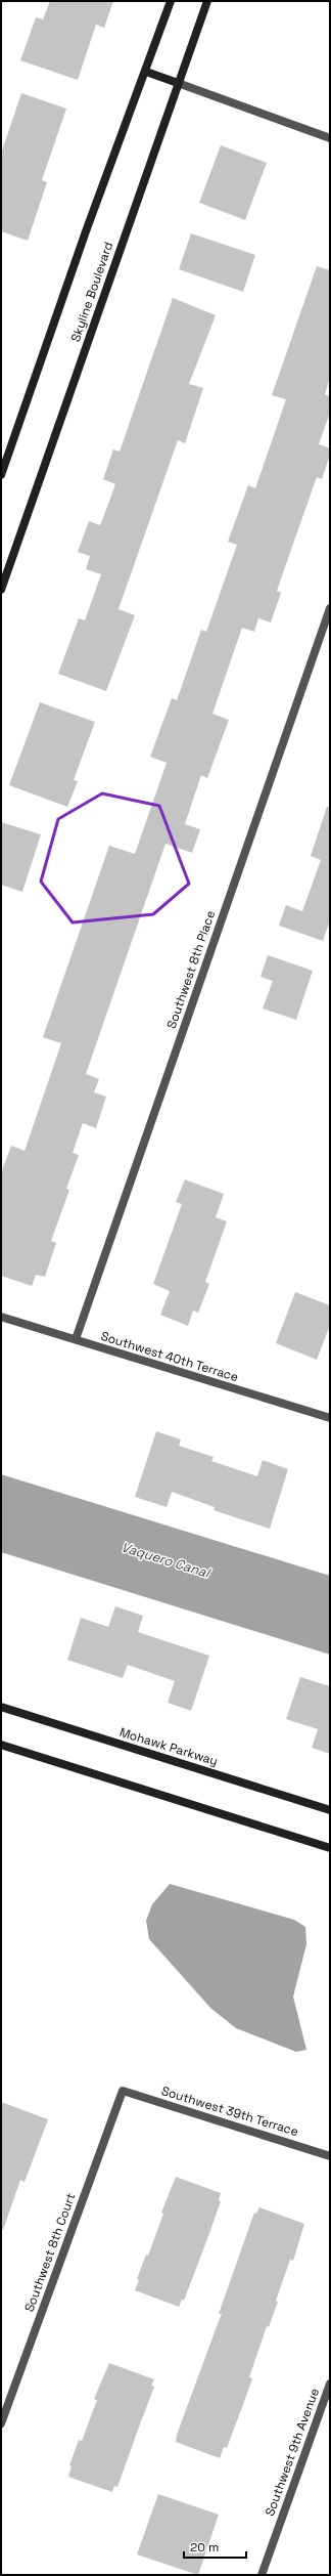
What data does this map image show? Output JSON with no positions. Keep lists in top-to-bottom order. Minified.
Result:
{"streets":{"street":["Skyline Boulevard","Southwest 8th Place","Southwest 40th Terrace","Mohawk Parkway","Southwest 39th Terrace","Southwest 8th Court","Southwest 9th Avenue"]},"crossings":[["Southwest 8th Place","Southwest 40th Terrace"],["Southwest 39th Terrace","Southwest 8th Court"]],"water":["Vaquero Canal"],"scale_bar":"20 m"}
